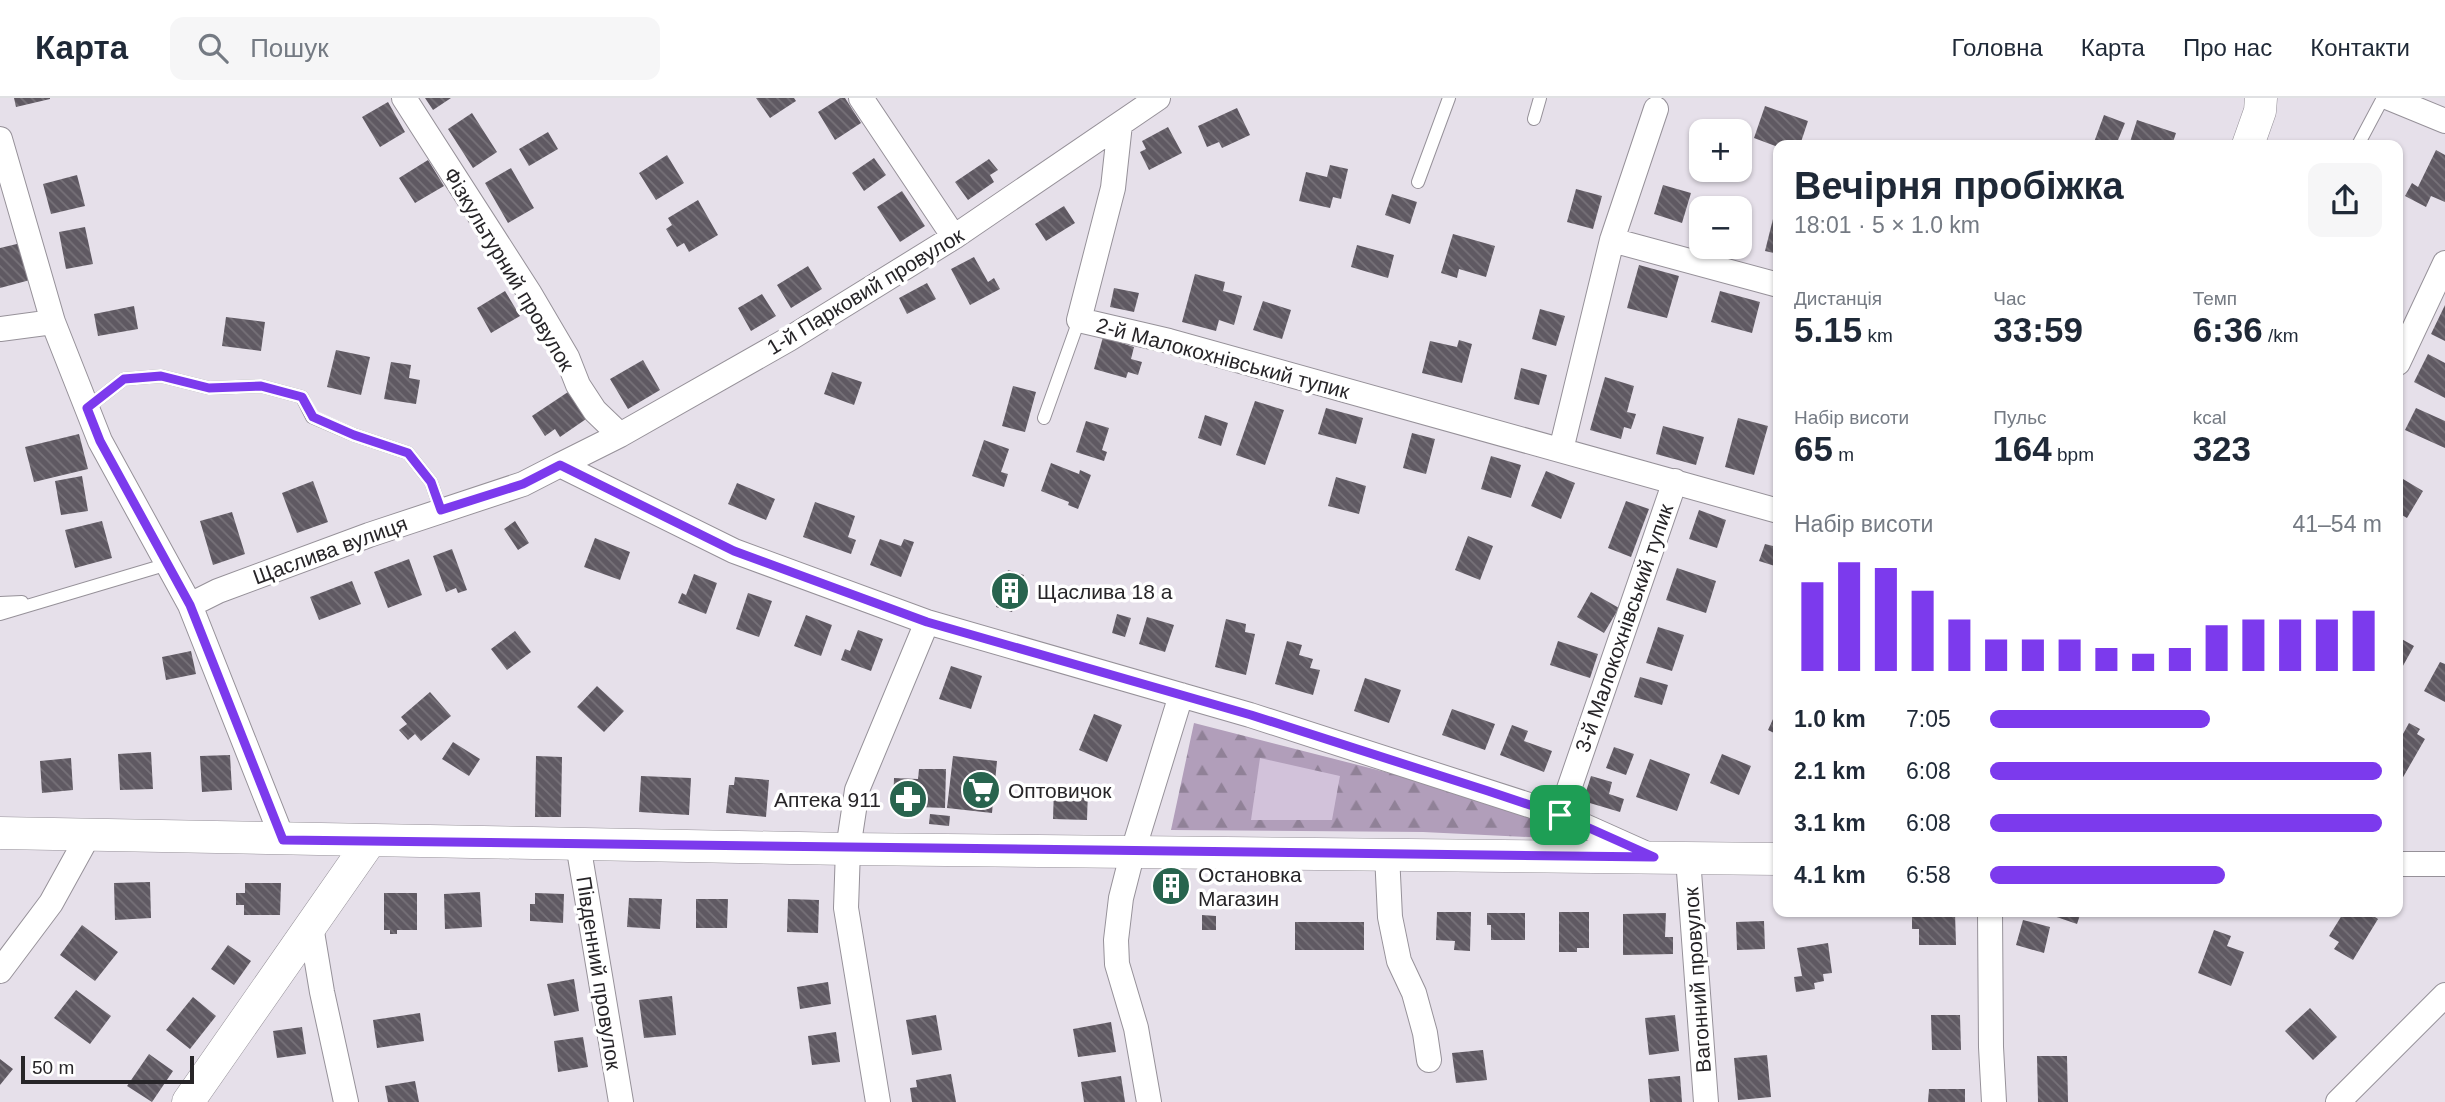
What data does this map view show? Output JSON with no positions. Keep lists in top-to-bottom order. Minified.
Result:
{"streets":{"street":["Фізкультурний провулок","1-й Парковий провулок","2-й Малокохнівський тупик","Щаслива вулиця","3-й Малокохнівський тупик","Південний провулок","Вагонний провулок"]},"crossings":[["Фізкультурний провулок","1-й Парковий провулок"],["1-й Парковий провулок","2-й Малокохнівський тупик"],["1-й Парковий провулок","Щаслива вулиця"],["2-й Малокохнівський тупик","3-й Малокохнівський тупик"]],"places":{"building":["Щаслива 18 а","Остановка Магазин"],"supermarket":["Оптовичок"],"pharmacy":["Аптека 911"]},"scale_bar":"50 m","page":{"header":"Карта","search":"Пошук","nav":["Головна","Карта","Про нас","Контакти"],"map_buttons":["+","−"],"heading":["Вечірня пробіжка","18:01 · 5 × 1.0 km"],"stats":[["Дистанція","5.15 km"],["Час","33:59"],["Темп","6:36 /km"],["Набір висоти","65 m"],["Пульс","164 bpm"],["kcal","323"]],"chart":["Набір висоти","41–54 m"],"list":[{"name":"1.0 km","note":"7:05"},{"name":"2.1 km","note":"6:08"},{"name":"3.1 km","note":"6:08"},{"name":"4.1 km","note":"6:58"}],"scale":"50 m"}}
